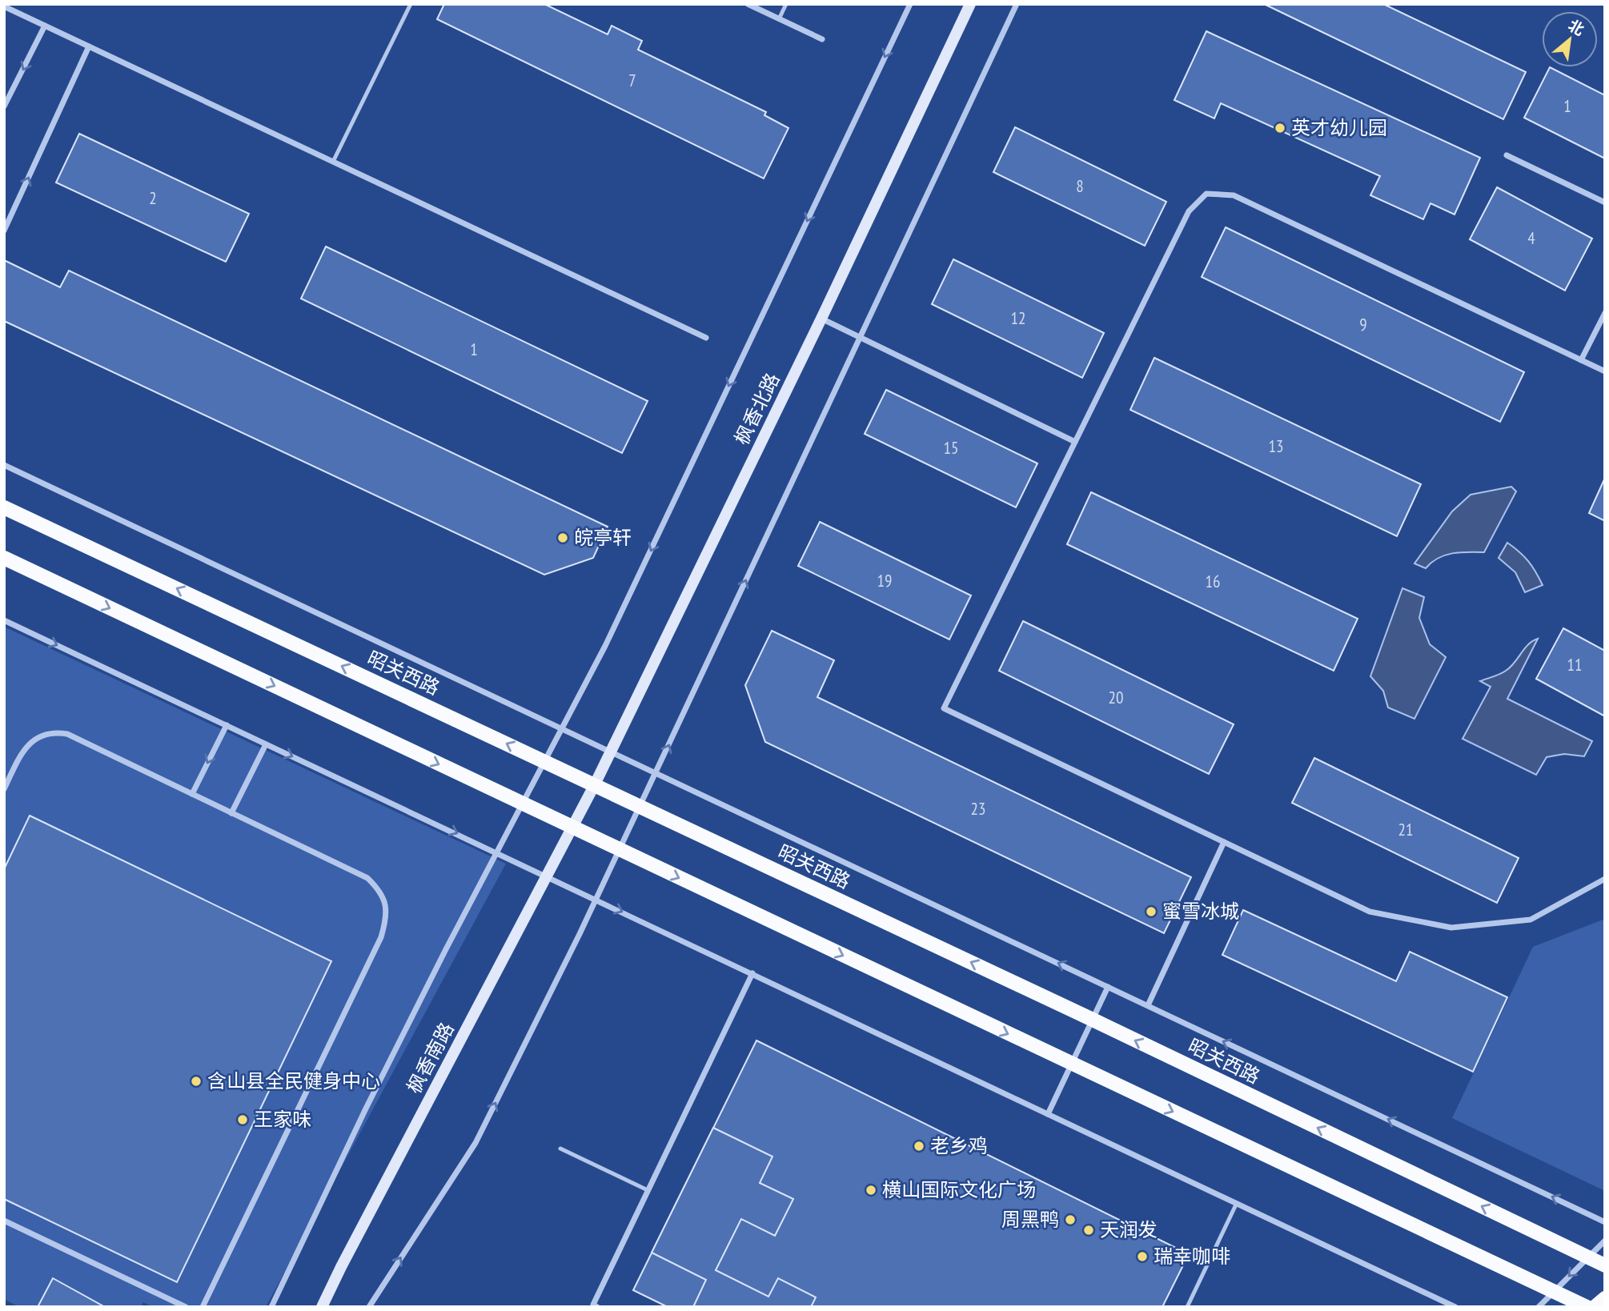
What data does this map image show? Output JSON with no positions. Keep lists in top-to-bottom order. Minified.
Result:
{"streets":{"main road":["枫香北路","昭关西路","枫香南路"]},"crossings":[["枫香北路","昭关西路"],["枫香北路","枫香南路"]],"places":["英才幼儿园","皖亭轩","蜜雪冰城","含山县全民健身中心","王家味","老乡鸡","横山国际文化广场","周黑鸭","天润发","瑞幸咖啡"],"house_numbers":["7","1","8","2","4","12","9","1","13","15","19","16","11","20","23","21"],"north":"top right"}
